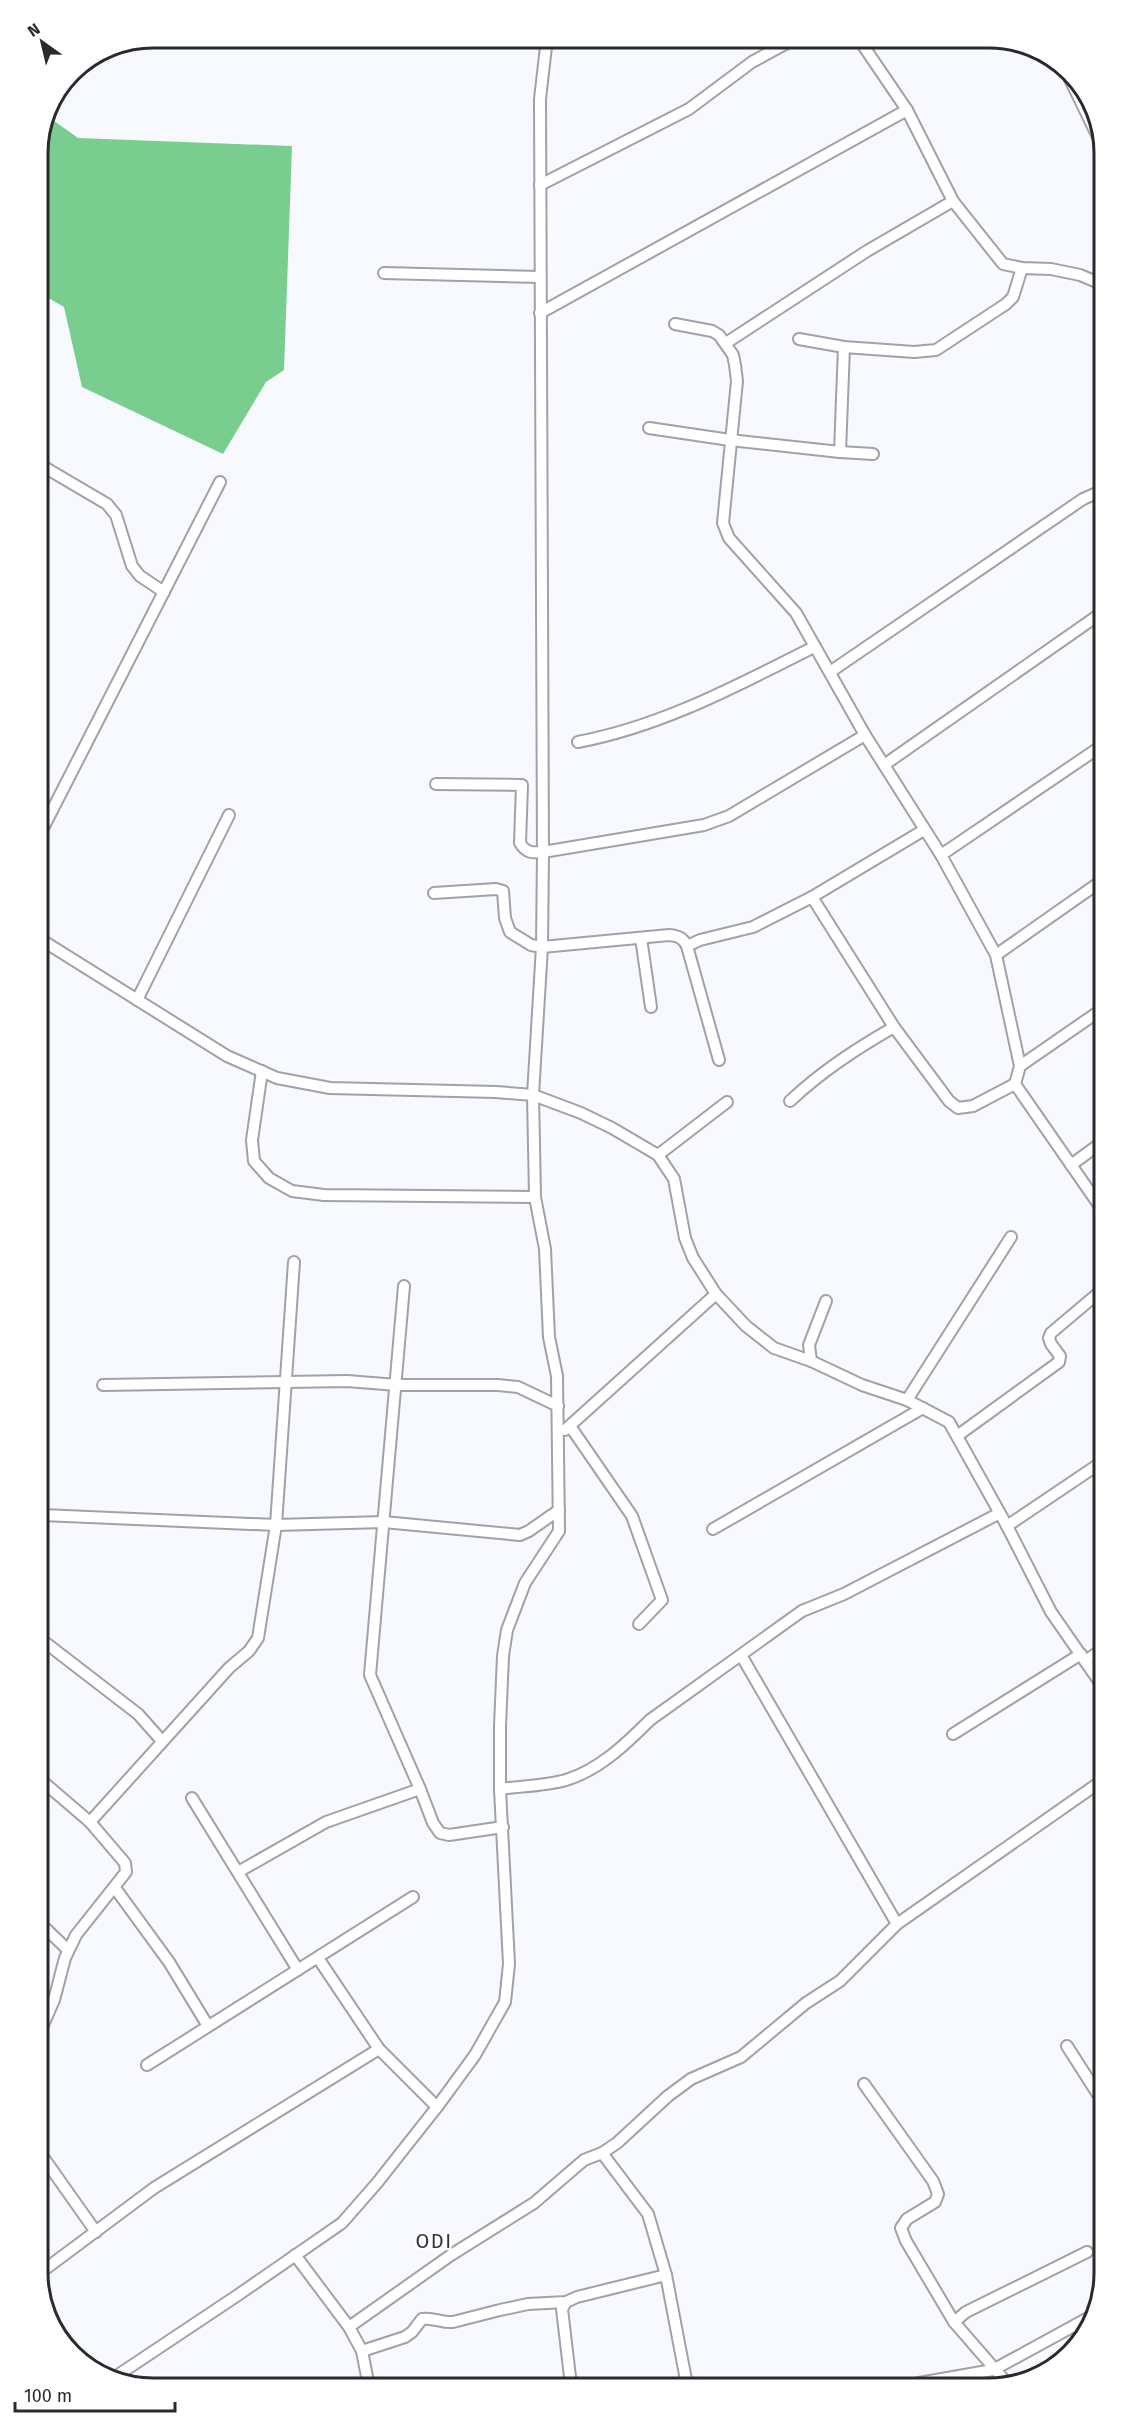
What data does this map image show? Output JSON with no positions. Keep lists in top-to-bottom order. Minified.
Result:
{"districts":["ODI"],"scale_bar":"100 m","north":"top left"}
